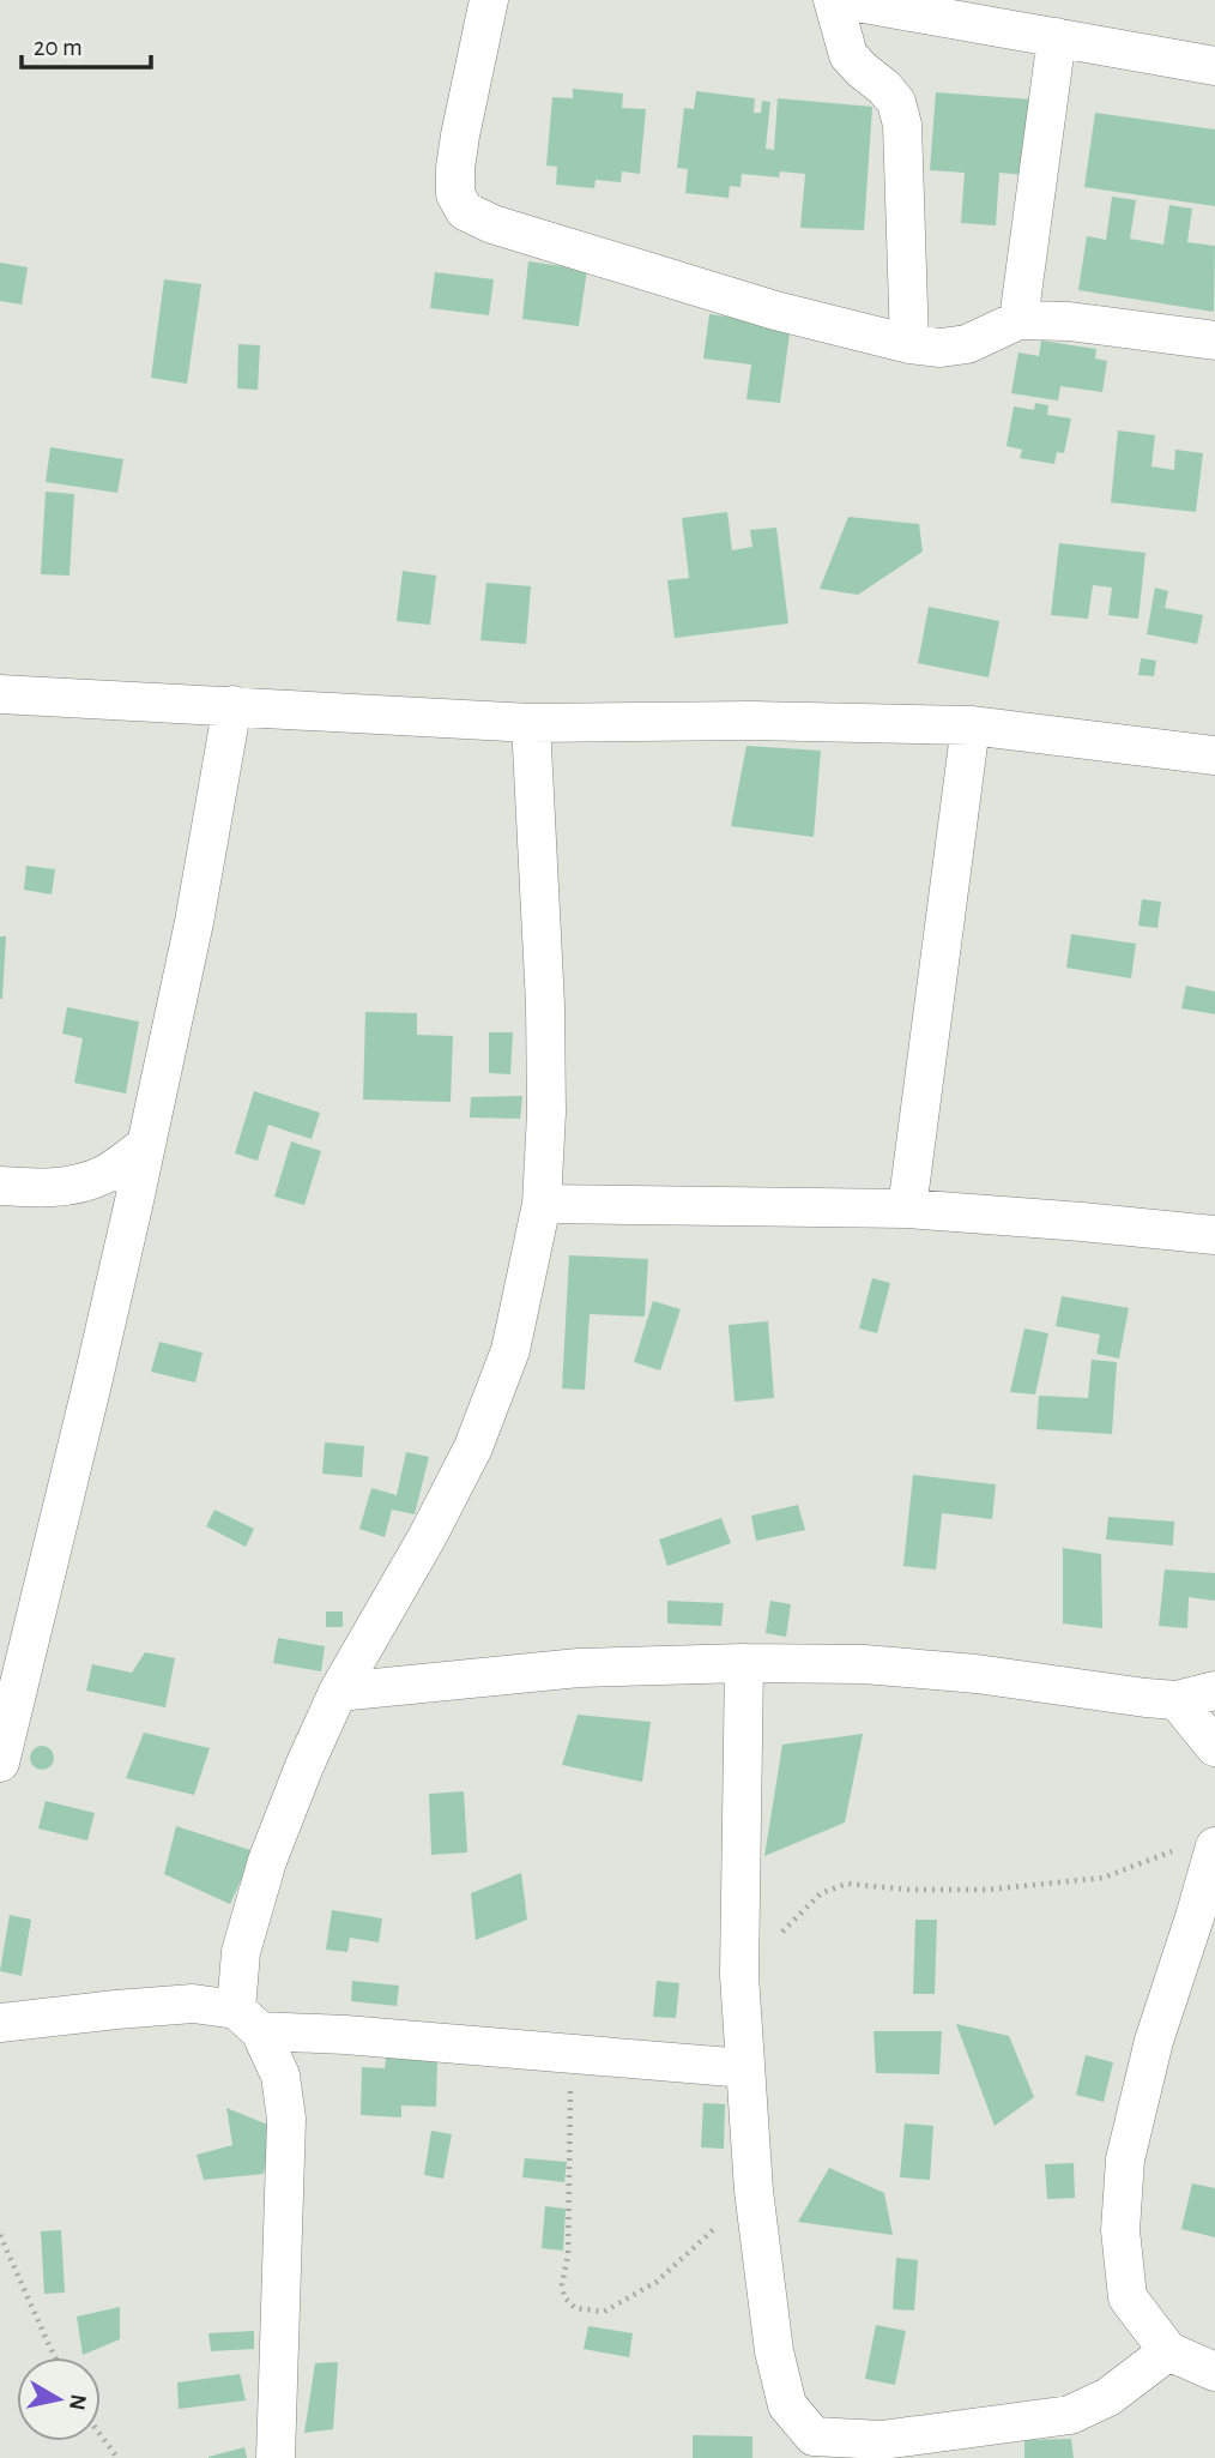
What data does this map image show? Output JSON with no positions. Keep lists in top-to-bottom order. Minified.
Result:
{"scale_bar":"20 m","north":"right"}
